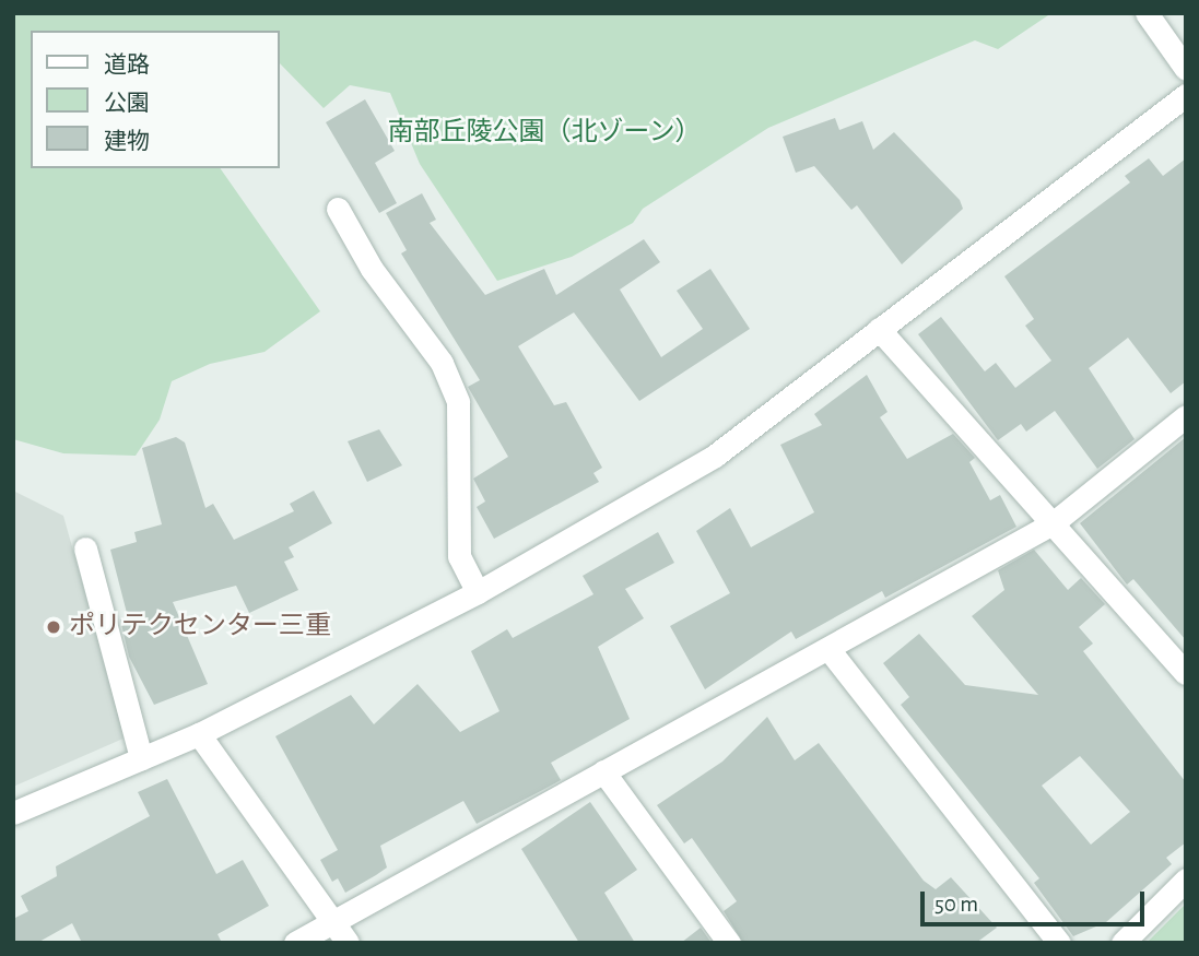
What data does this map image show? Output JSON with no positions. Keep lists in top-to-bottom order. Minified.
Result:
{"parks":["南部丘陵公園（北ゾーン）"],"places":["ポリテクセンター三重"],"legend":["道路","公園","建物"],"scale_bar":"50 m"}
